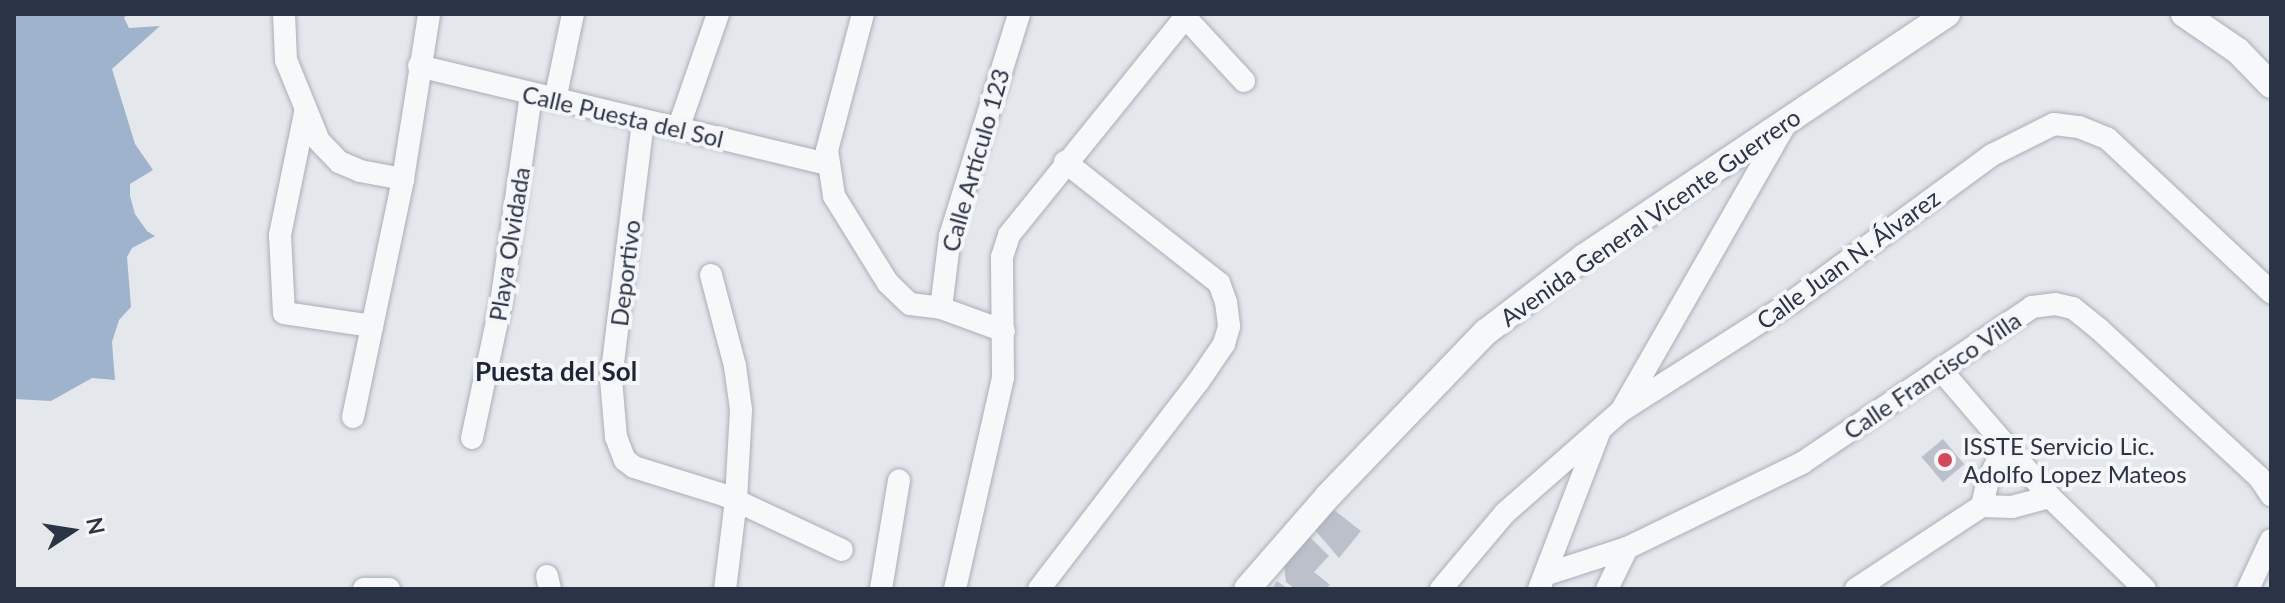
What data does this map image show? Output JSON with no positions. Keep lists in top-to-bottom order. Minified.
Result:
{"streets":{"street":["Calle Puesta del Sol","Calle Artículo 123","Avenida General Vicente Guerrero","Playa Olvidada","Calle Juan N. Álvarez","Deportivo","Calle Francisco Villa"]},"crossings":[["Calle Puesta del Sol","Playa Olvidada"],["Calle Puesta del Sol","Deportivo"],["Calle Juan N. Álvarez","Calle Francisco Villa"]],"districts":["Puesta del Sol"],"places":["ISSTE Servicio Lic. Adolfo Lopez Mateos"],"north":"right"}
